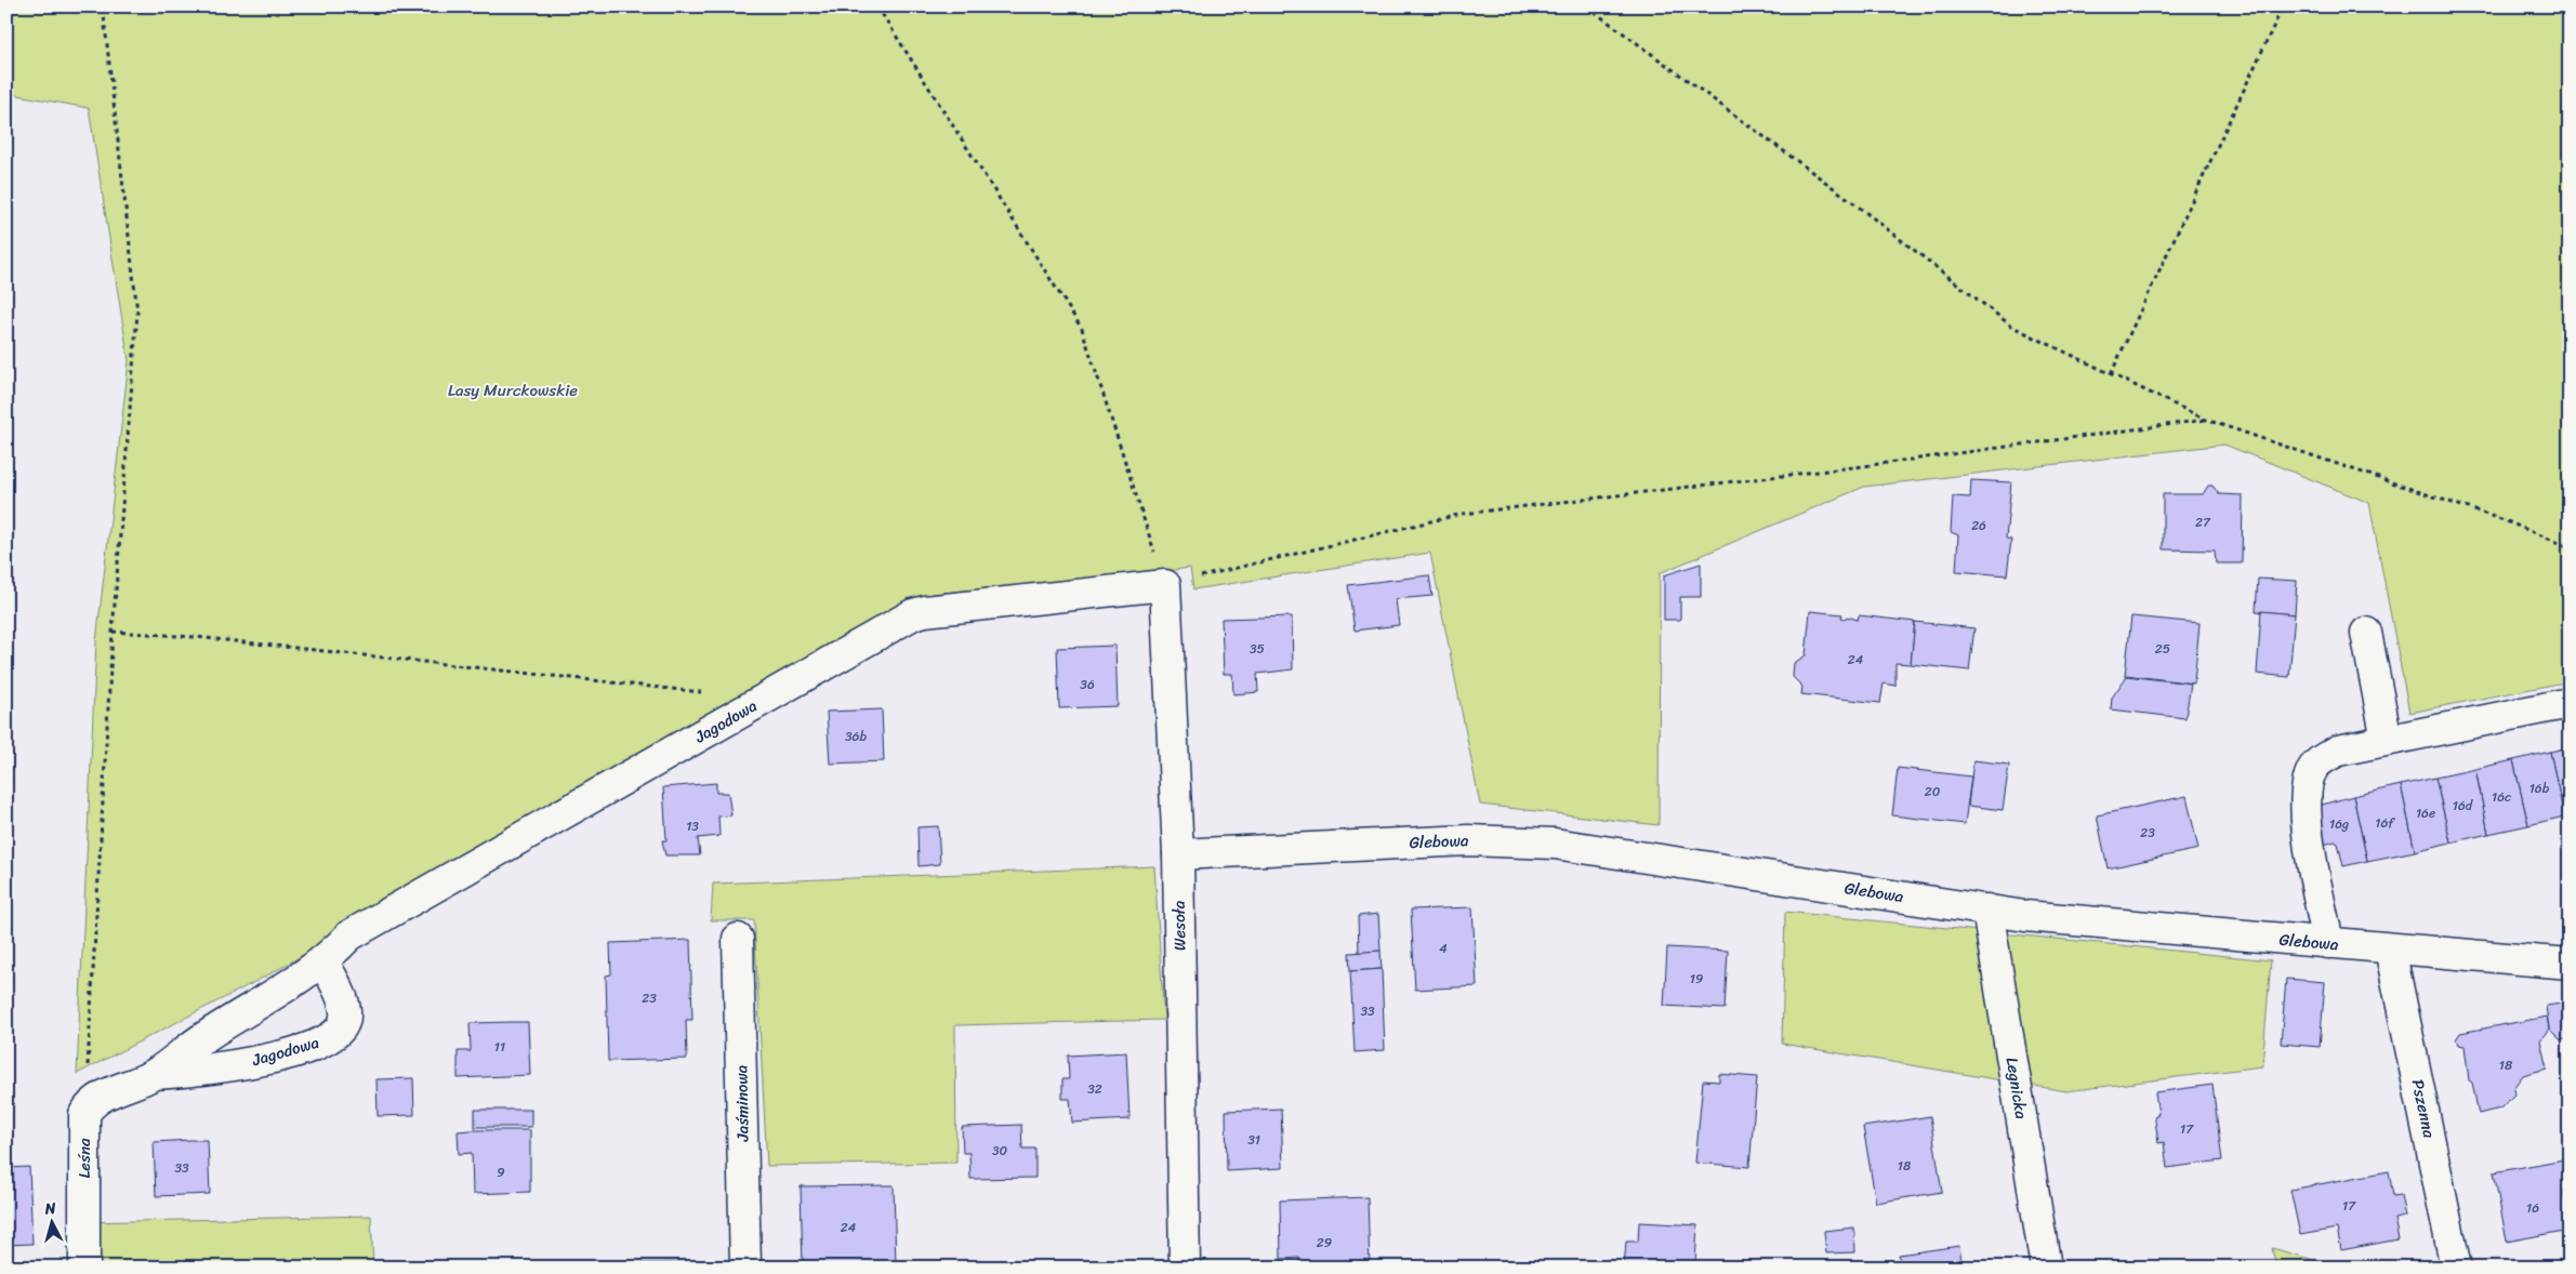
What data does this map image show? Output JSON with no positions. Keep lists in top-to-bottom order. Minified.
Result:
{"streets":{"street":["Jagodowa","Glebowa","Wesoła","Legnicka","Jaśminowa","Pszenna","Leśna"]},"crossings":[["Jagodowa","Wesoła"],["Jagodowa","Leśna"],["Glebowa","Wesoła"],["Glebowa","Legnicka"],["Glebowa","Pszenna"]],"parks":["Lasy Murckowskie"],"house_numbers":["27","26","35","25","24","36","36b","16b","20","16c","16d","16e","16f","16g","13","23","4","19","23","33","11","18","32","17","31","30","18","33","9","17","16","24","29"],"north":"top"}
